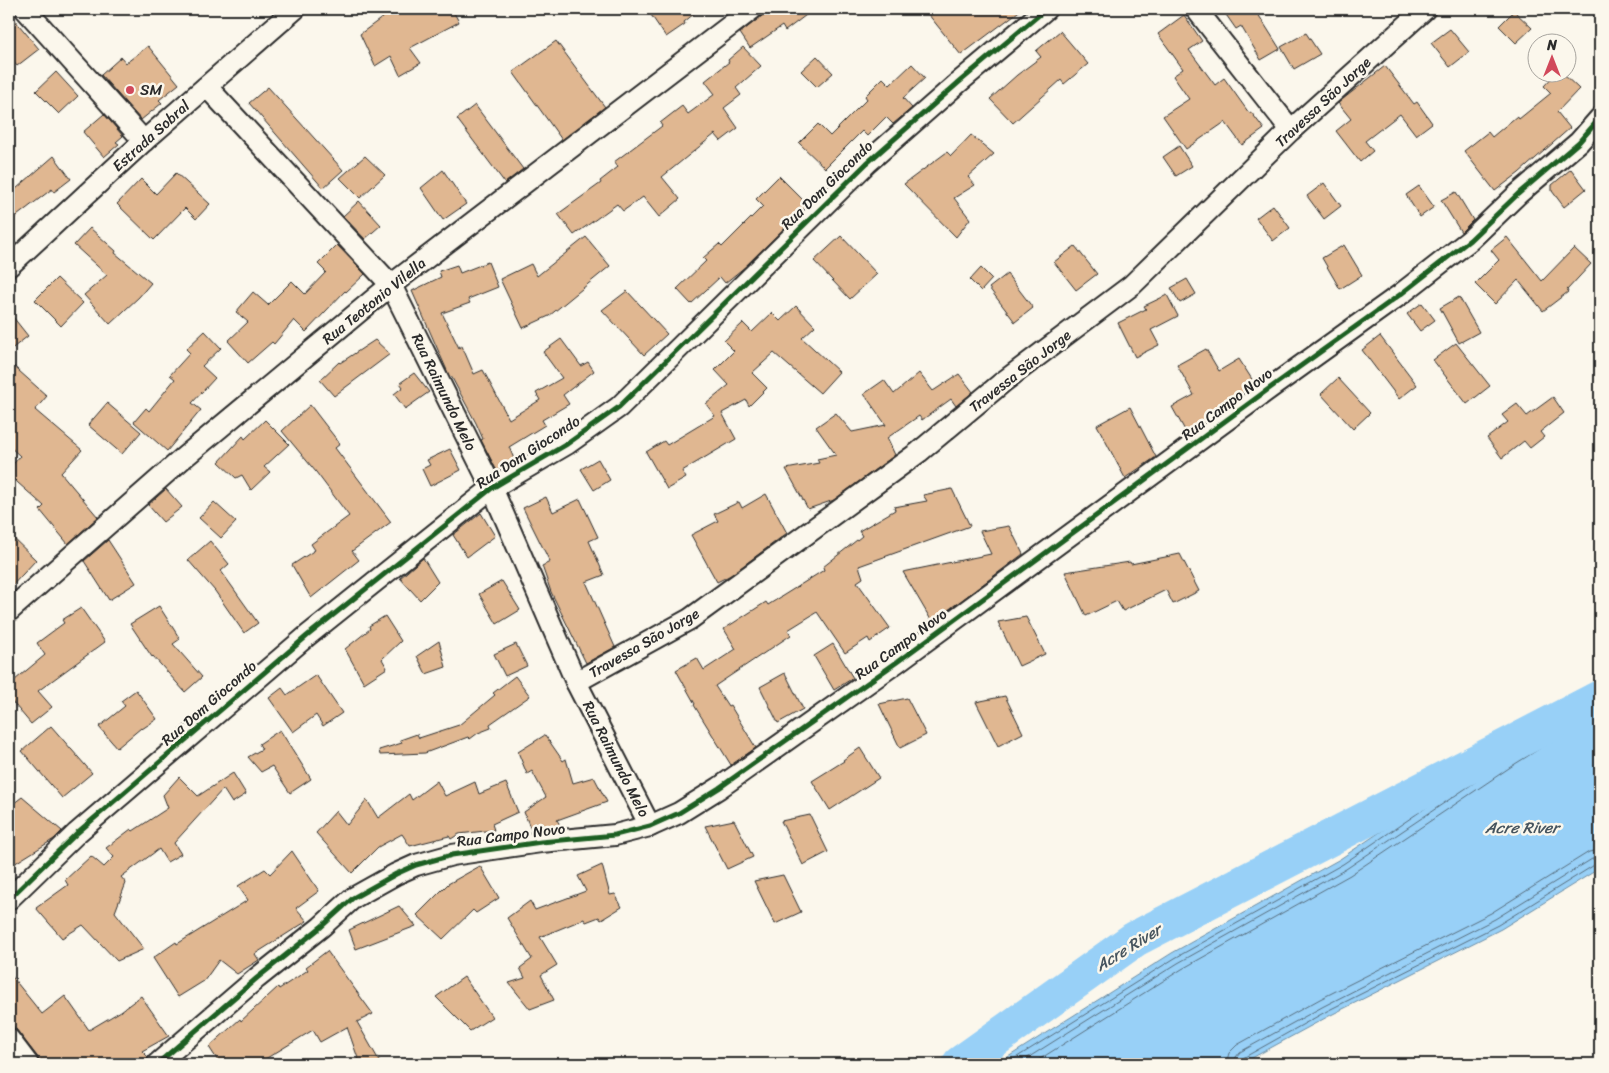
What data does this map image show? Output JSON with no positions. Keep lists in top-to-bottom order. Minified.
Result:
{"streets":{"street":["Travessa São Jorge","Estrada Sobral","Rua Dom Giocondo","Rua Teotonio Vilella","Rua Raimundo Melo","Rua Campo Novo"]},"crossings":[["Travessa São Jorge","Rua Raimundo Melo"],["Estrada Sobral","Rua Raimundo Melo"],["Rua Dom Giocondo","Rua Raimundo Melo"],["Rua Teotonio Vilella","Rua Raimundo Melo"],["Rua Raimundo Melo","Rua Campo Novo"]],"water":["Acre River"],"places":["SM"],"north":"top"}
